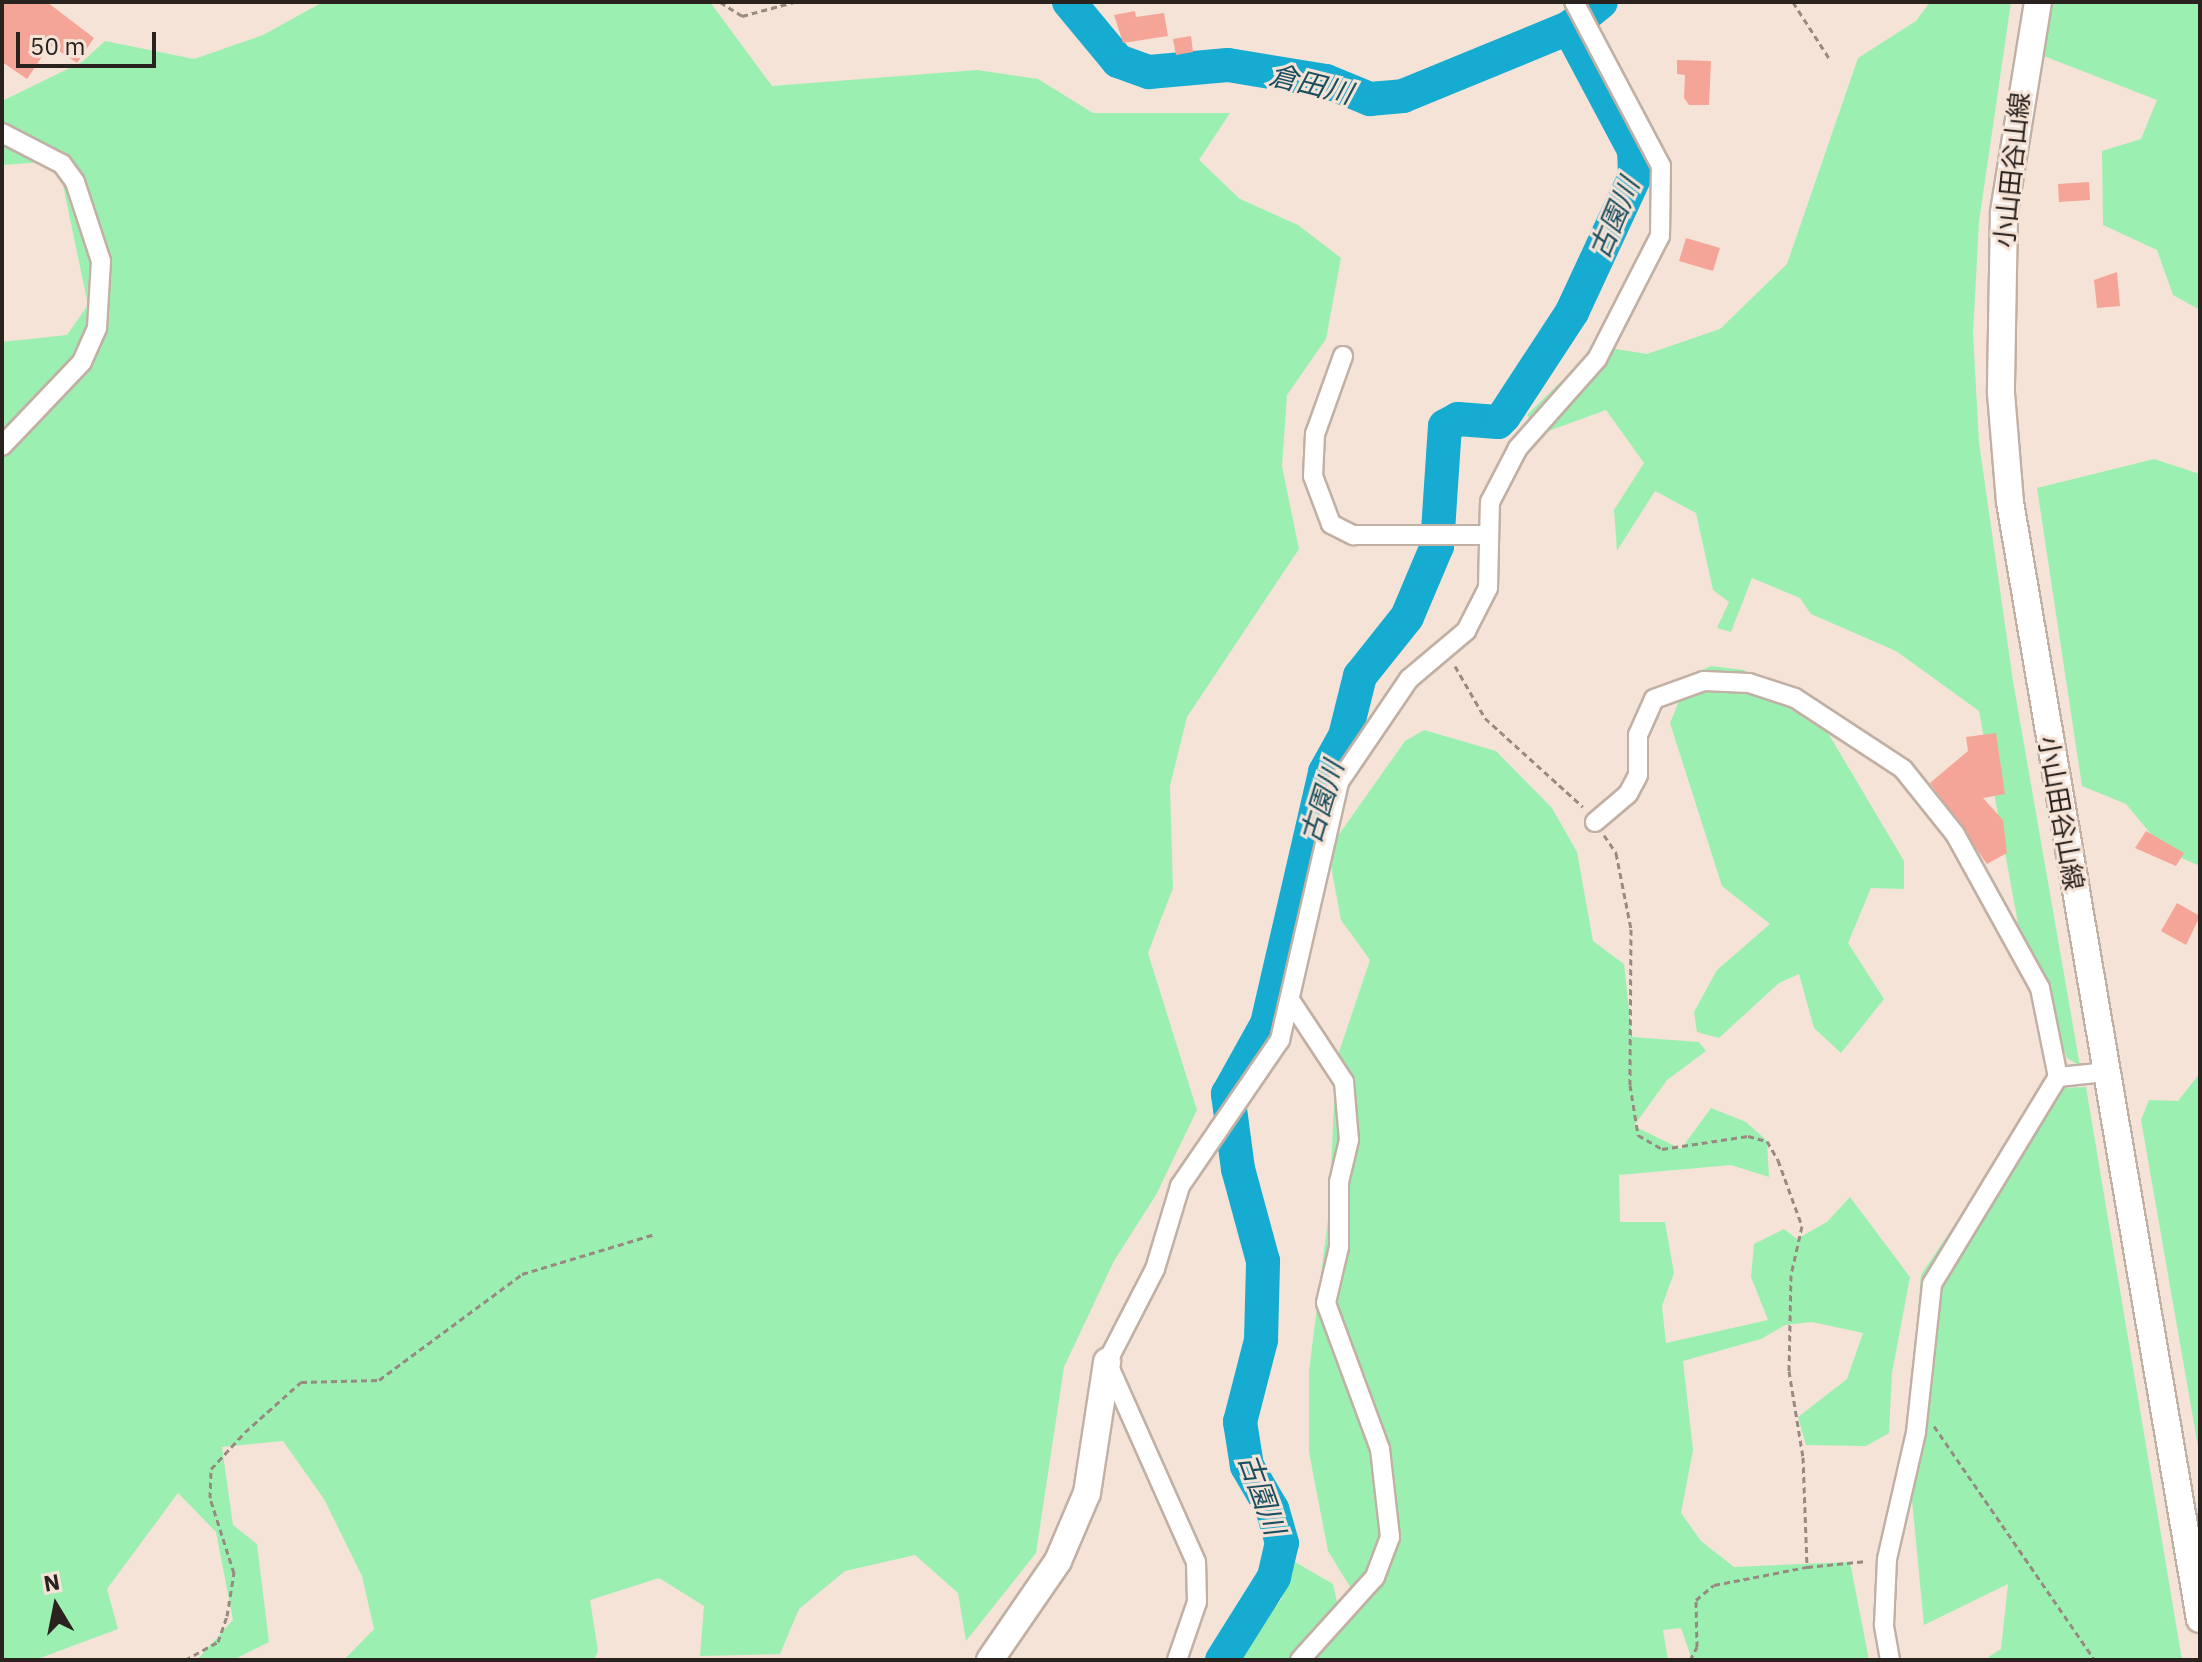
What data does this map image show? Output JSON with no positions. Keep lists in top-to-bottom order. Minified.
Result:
{"streets":{"main road":["小山田谷山線"]},"water":["倉田川","古園川"],"scale_bar":"50 m","north":"top"}
